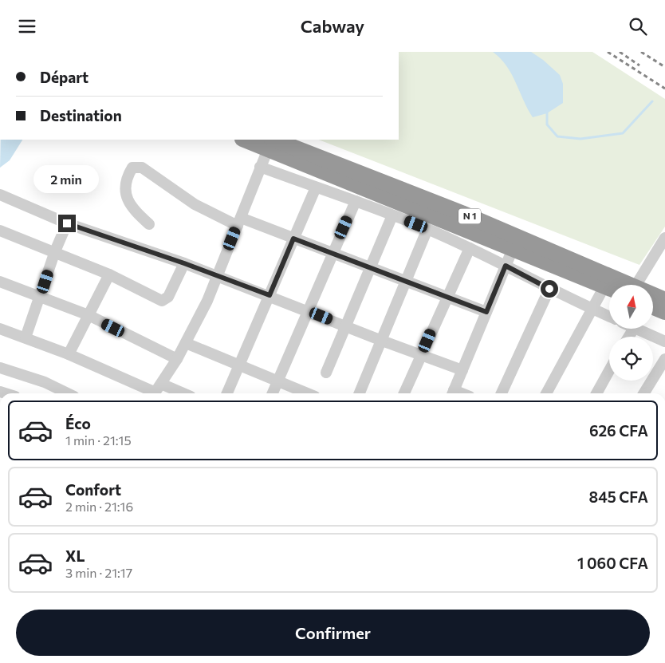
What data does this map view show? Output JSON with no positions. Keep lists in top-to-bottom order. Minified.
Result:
{"streets":{"highway":["N 1"]},"north":"top","page":{"header":"Cabway","banner":["Départ","Destination"],"bubble":"2 min","list":[{"name":"Éco","note":"1 min · 21:15","value":"626 CFA"},{"name":"Confort","note":"2 min · 21:16","value":"845 CFA"},{"name":"XL","note":"3 min · 21:17","value":"1 060 CFA"}],"buttons":"Confirmer"}}
